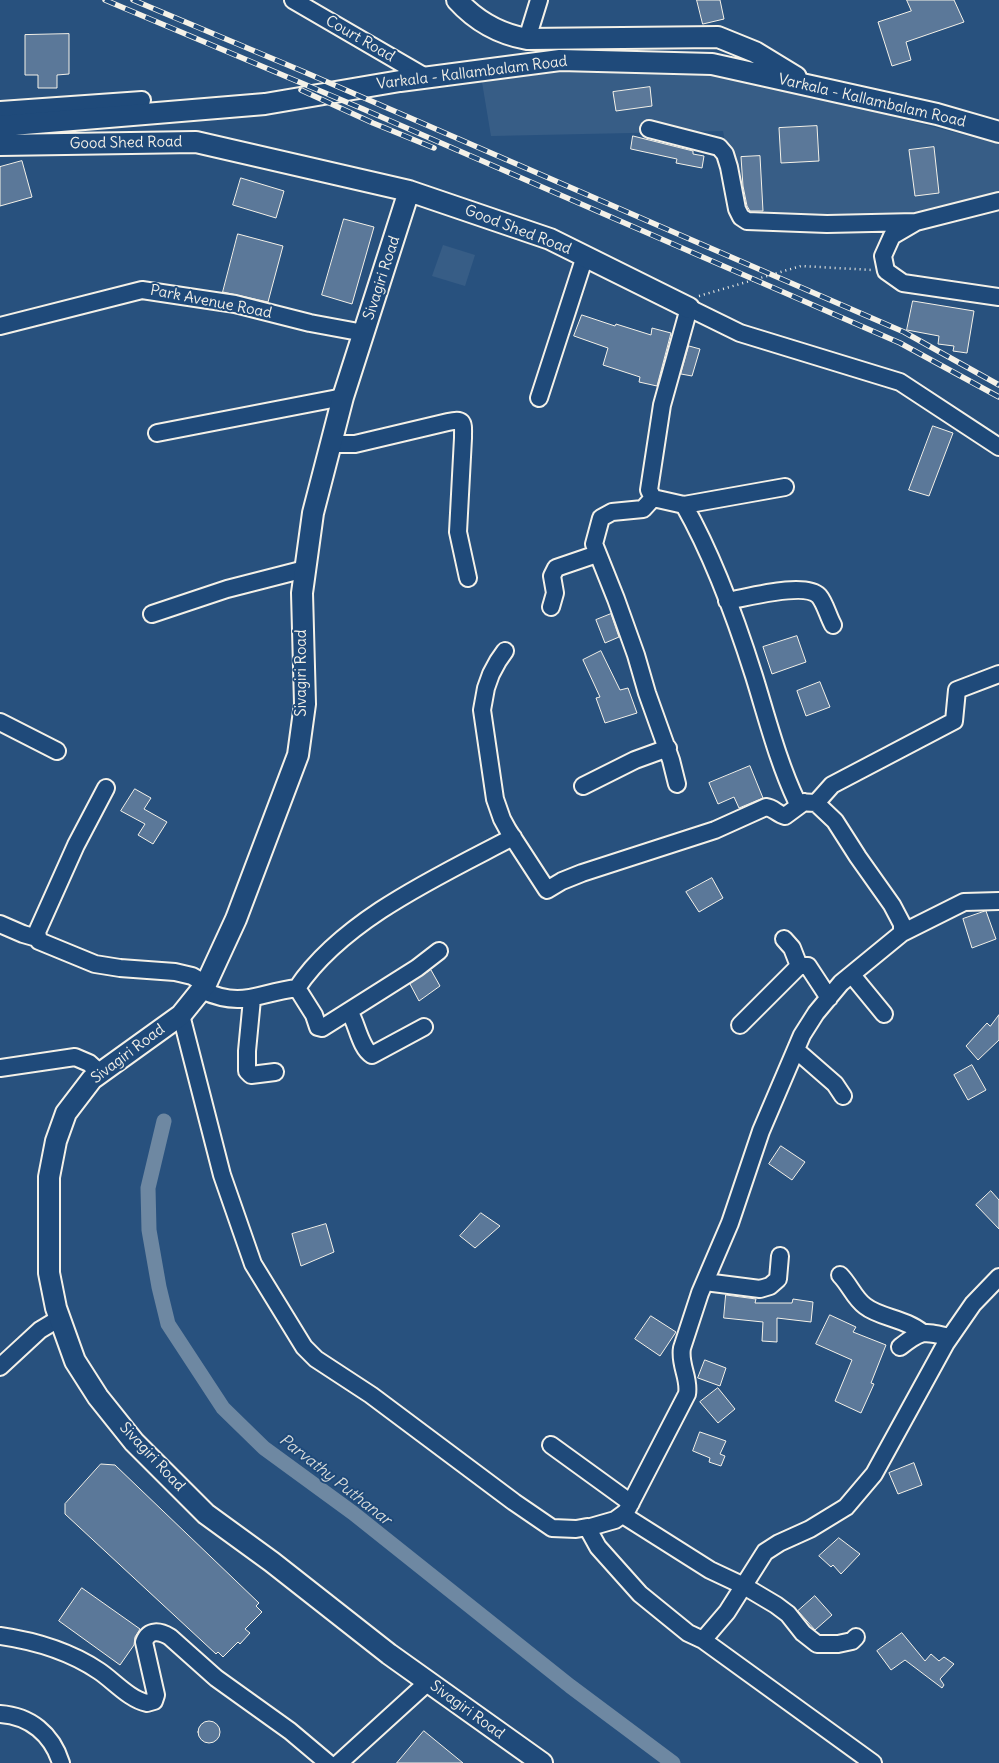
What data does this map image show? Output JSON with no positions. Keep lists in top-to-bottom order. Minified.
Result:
{"streets":{"main road":["Varkala - Kallambalam Road","Good Shed Road","Sivagiri Road"],"street":["Court Road","Park Avenue Road"]},"crossings":[["Court Road","Varkala - Kallambalam Road"],["Good Shed Road","Sivagiri Road"],["Sivagiri Road","Park Avenue Road"]],"water":["Parvathy Puthanar"]}
